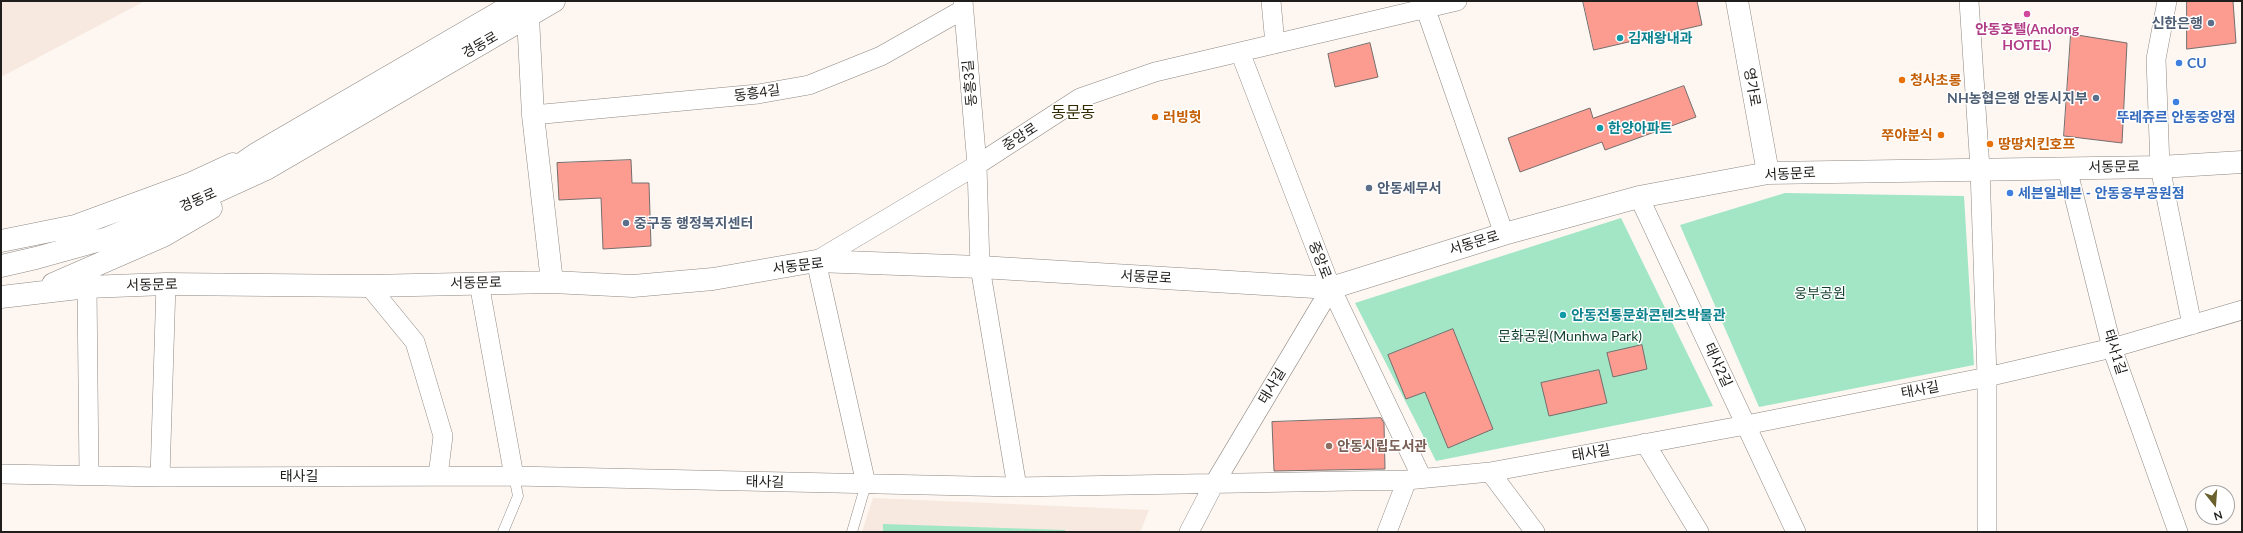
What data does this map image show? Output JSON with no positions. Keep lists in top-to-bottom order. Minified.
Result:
{"streets":{"street":["경동로","동흥3길","영가로","동흥4길","중앙로","서동문로","태사1길","태사2길","태사길"]},"crossings":[["동흥3길","동흥4길"],["동흥3길","중앙로"],["동흥3길","서동문로"],["영가로","서동문로"],["중앙로","서동문로"],["중앙로","태사길"],["서동문로","태사1길"],["서동문로","태사2길"],["서동문로","태사길"],["태사1길","태사길"],["태사2길","태사길"]],"districts":["동문동"],"parks":["웅부공원","문화공원(Munhwa Park)"],"places":["안동호텔(Andong HOTEL)","신한은행","김재왕내과","CU","청사초롱","NH농협은행 안동시지부","뚜레쥬르 안동중앙점","러빙헛","한양아파트","쭈야분식","땅땅치킨호프","안동세무서","세븐일레븐 - 안동웅부공원점","중구동 행정복지센터","안동전통문화콘텐츠박물관","안동시립도서관"],"north":"bottom"}
